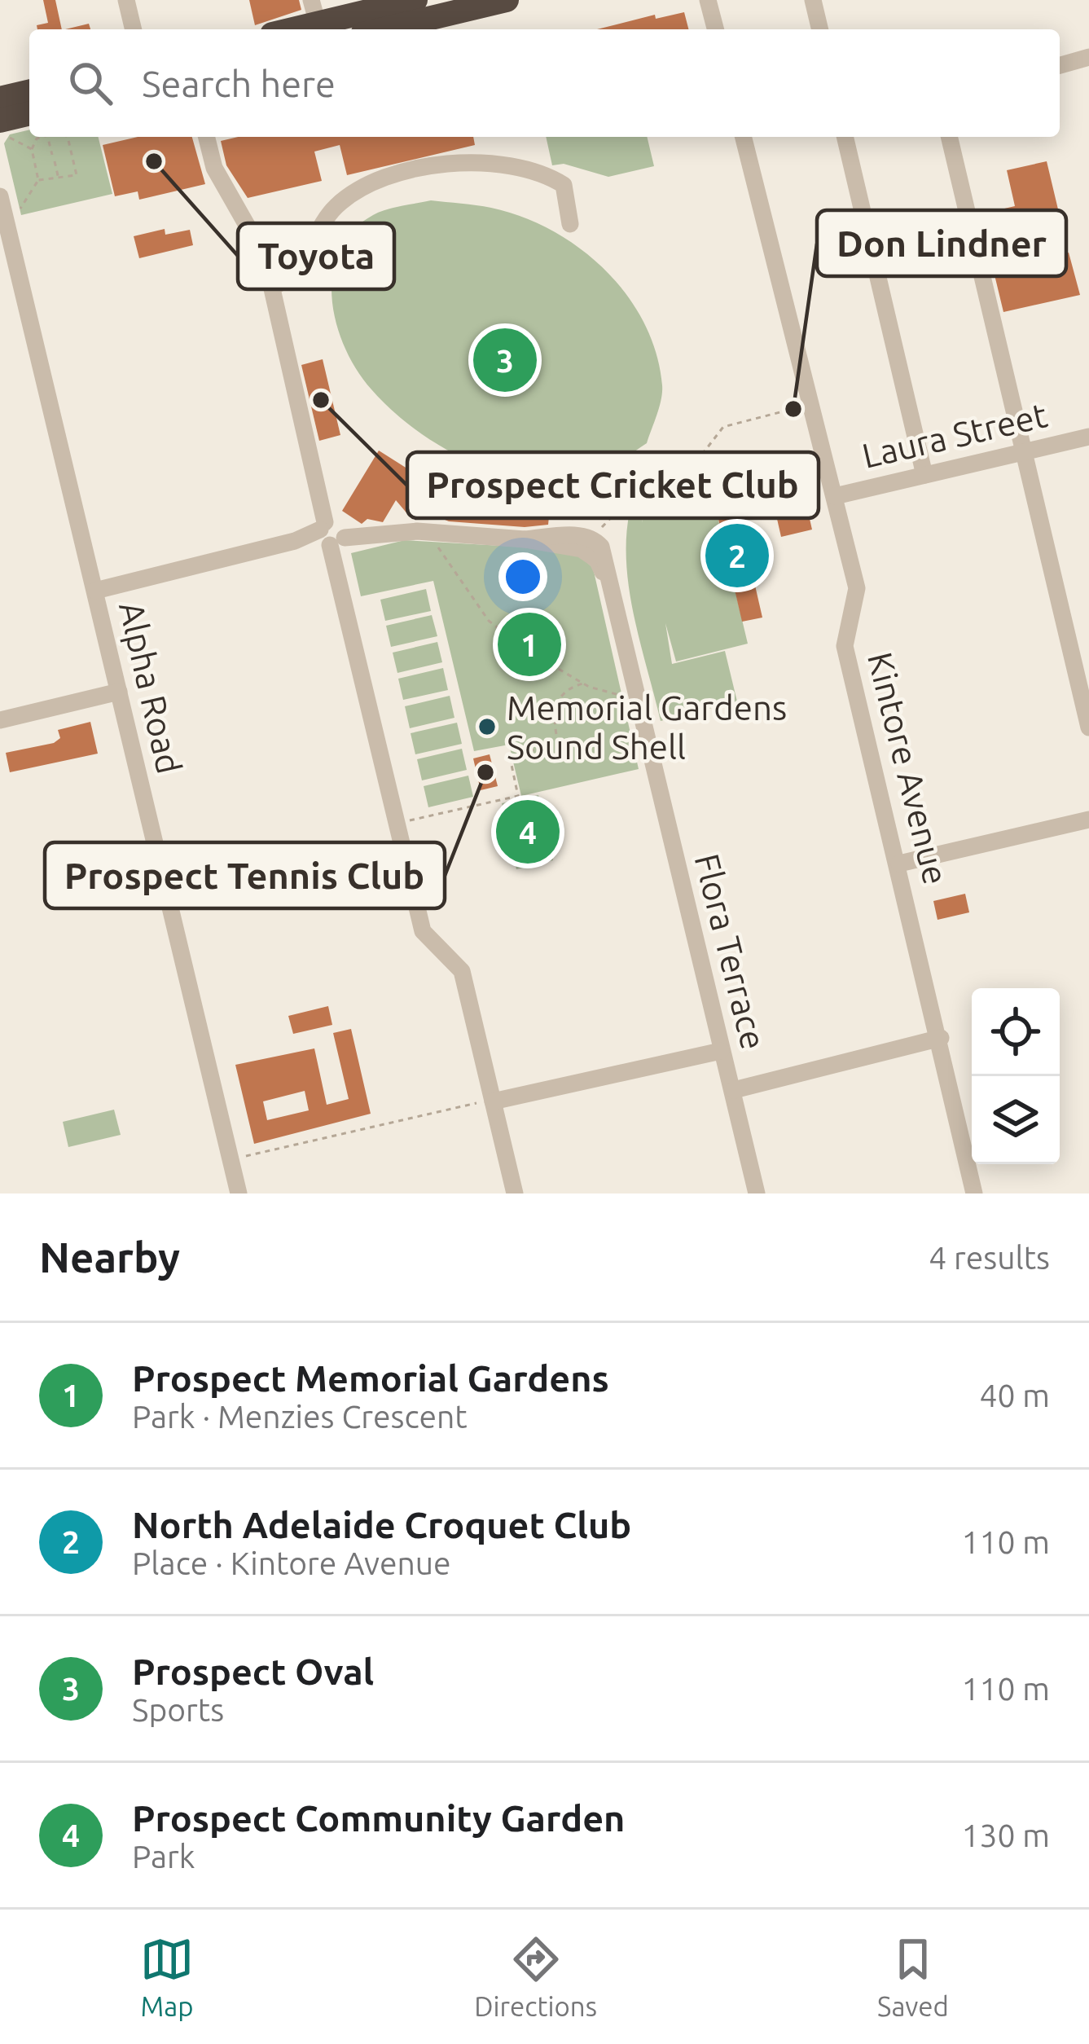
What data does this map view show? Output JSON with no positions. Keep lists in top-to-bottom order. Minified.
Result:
{"streets":{"street":["Laura Street","Alpha Road","Kintore Avenue","Flora Terrace"]},"crossings":[["Laura Street","Kintore Avenue"]],"places":["Toyota","Prospect Cricket Club","Don Lindner","Memorial Gardens Sound Shell","Prospect Tennis Club"],"page":{"search":"Search here","pins":["3","2","1","4"],"heading":["Nearby","4 results"],"list":[{"mark":"1","name":"Prospect Memorial Gardens","note":"Park · Menzies Crescent","value":"40 m"},{"mark":"2","name":"North Adelaide Croquet Club","note":"Place · Kintore Avenue","value":"110 m"},{"mark":"3","name":"Prospect Oval","note":"Sports","value":"110 m"},{"mark":"4","name":"Prospect Community Garden","note":"Park","value":"130 m"}],"nav":["Map","Directions","Saved"]}}
